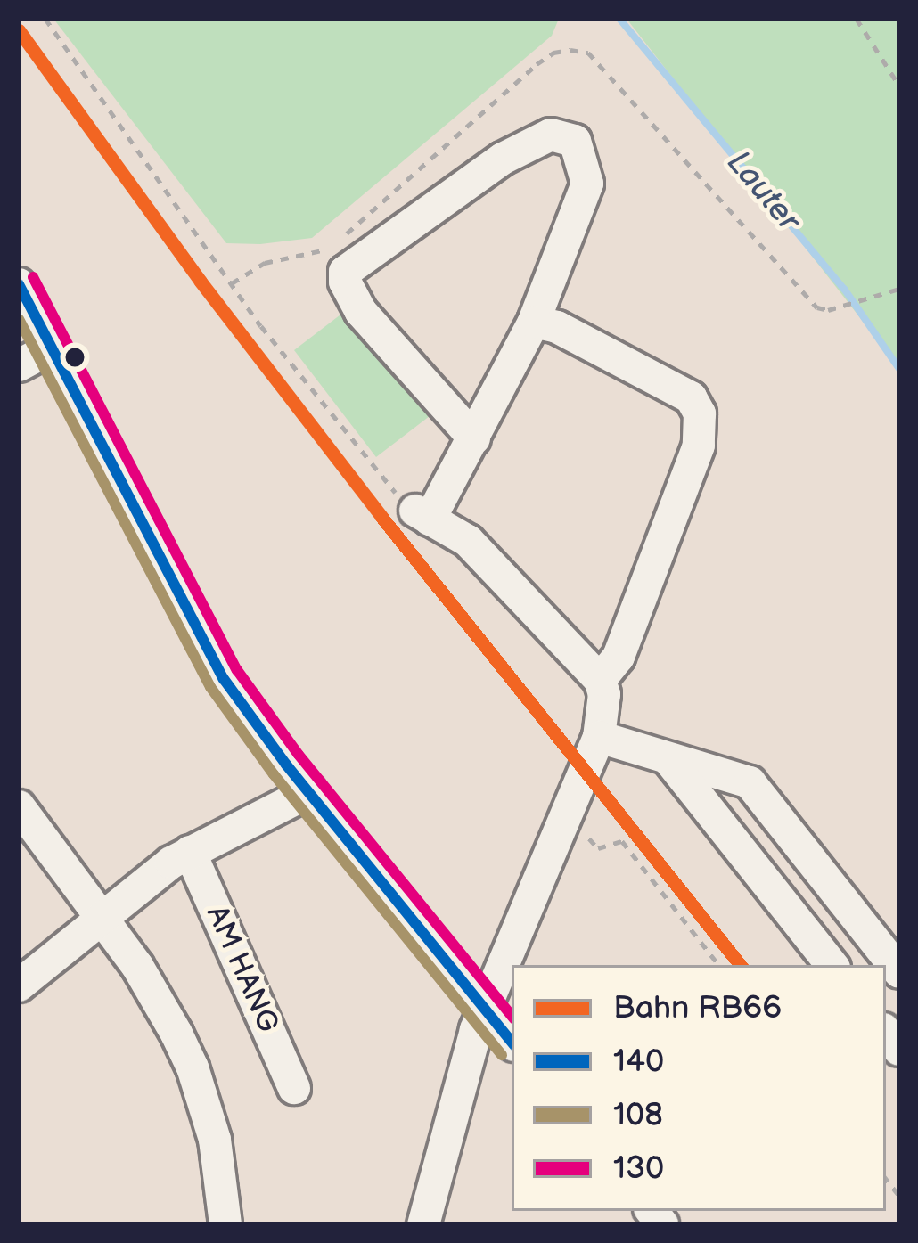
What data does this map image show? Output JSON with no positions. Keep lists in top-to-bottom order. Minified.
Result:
{"streets":{"street":["AM HANG"]},"water":["Lauter"],"lines":["rail line RB66","transit line 130","transit line 140","transit line 108"],"legend":["Bahn RB66","140","108","130"]}
